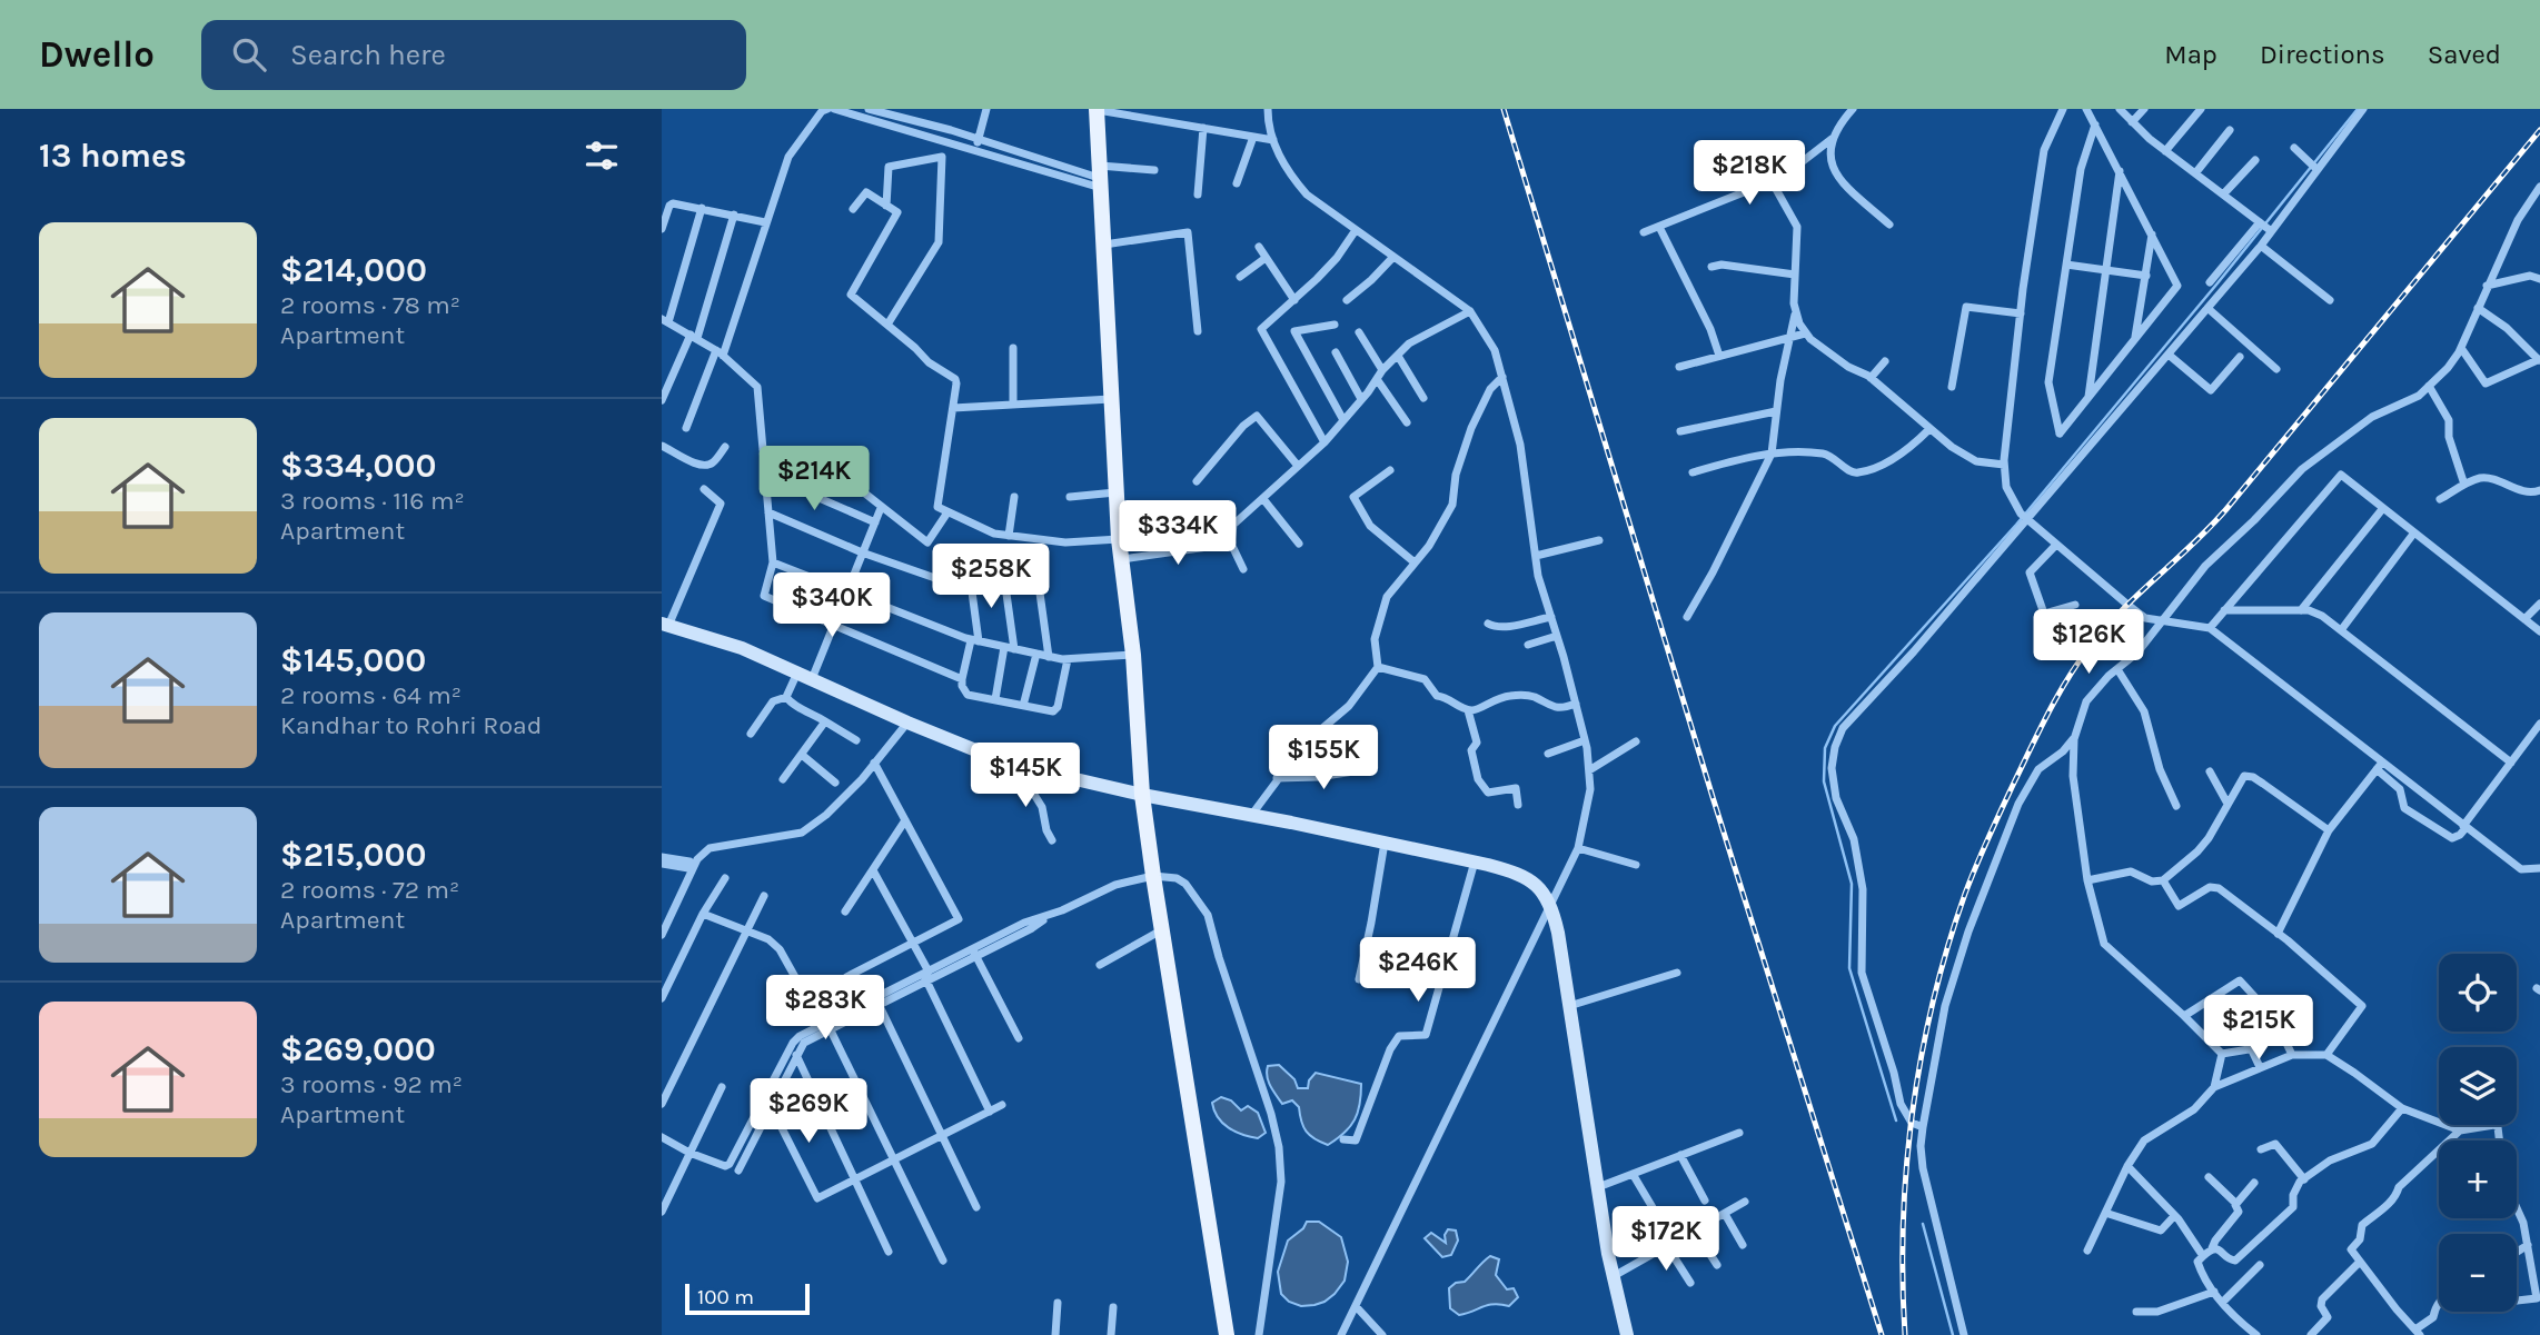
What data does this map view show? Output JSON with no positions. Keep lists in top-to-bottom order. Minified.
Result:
{"scale_bar":"100 m","page":{"header":"Dwello","search":"Search here","nav":["Map","Directions","Saved"],"heading":"13 homes","price":["$218K","$214K","$334K","$258K","$340K","$126K","$155K","$145K","$246K","$283K","$215K","$269K","$172K"],"list":[{"name":"$214,000","note":"2 rooms · 78 m² · Apartment"},{"name":"$334,000","note":"3 rooms · 116 m² · Apartment"},{"name":"$145,000","note":"2 rooms · 64 m² · Kandhar to Rohri Road"},{"name":"$215,000","note":"2 rooms · 72 m² · Apartment"},{"name":"$269,000","note":"3 rooms · 92 m² · Apartment"}],"map_buttons":["+","−"],"scale":"100 m"}}
